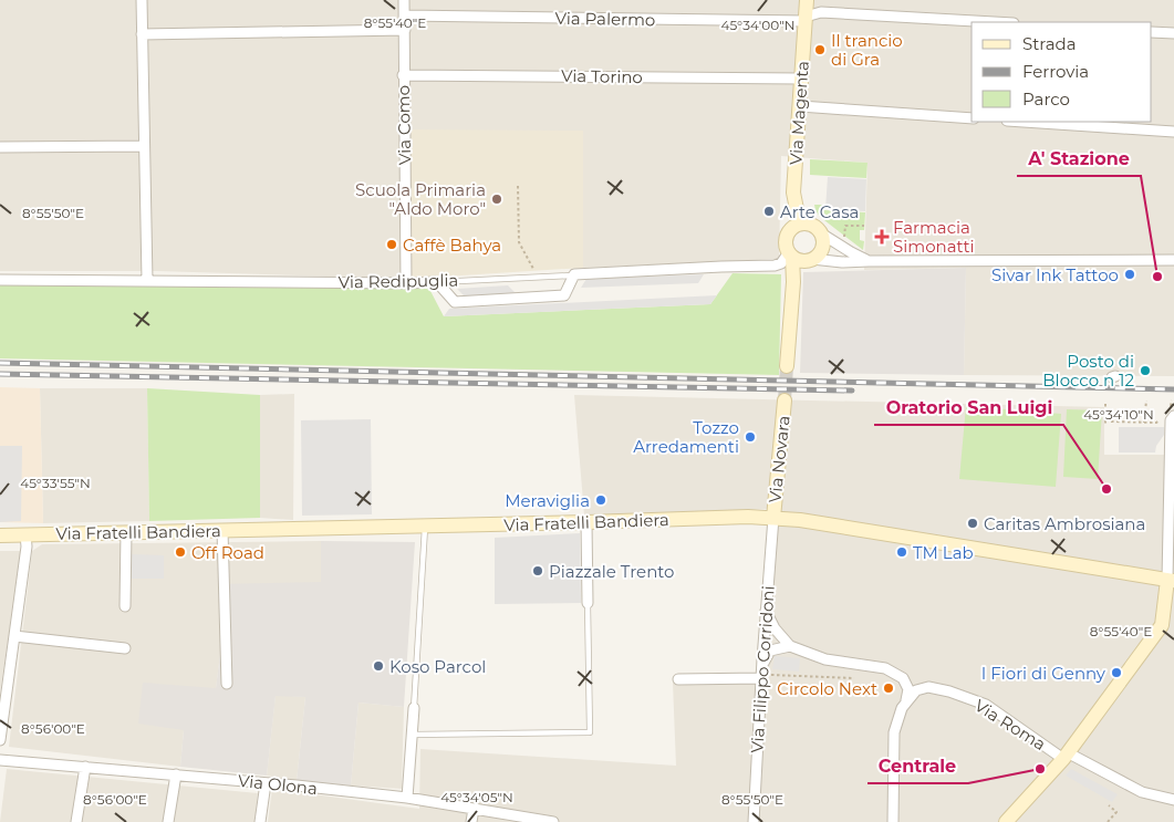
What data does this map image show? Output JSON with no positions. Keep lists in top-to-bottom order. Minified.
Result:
{"streets":{"street":["Via Palermo","Via Torino","Via Magenta","Via Como","Via Redipuglia","Via Novara","Via Fratelli Bandiera","Via Filippo Corridoni","Via Roma","Via Olona"]},"crossings":[["Via Palermo","Via Magenta"],["Via Palermo","Via Como"],["Via Torino","Via Magenta"],["Via Torino","Via Como"],["Via Magenta","Via Redipuglia"],["Via Como","Via Redipuglia"],["Via Novara","Via Fratelli Bandiera"],["Via Novara","Via Filippo Corridoni"],["Via Fratelli Bandiera","Via Filippo Corridoni"]],"places":{"other":["Il trancio di Gra","Scuola Primaria \"Aldo Moro\"","Arte Casa","Caffè Bahya","Sivar Ink Tattoo","A' Stazione","Posto di Blocco n 12","Tozzo Arredamenti","Oratorio San Luigi","Meraviglia","Caritas Ambrosiana","Off Road","TM Lab","Piazzale Trento","Koso Parcol","I Fiori di Genny","Circolo Next","Centrale"],"health":["Farmacia Simonatti"]},"legend":["Strada","Ferrovia","Parco"],"coordinates":["8°55'40\"E","45°34'00\"N","8°55'50\"E","45°34'10\"N","45°33'55\"N","8°56'00\"E","45°34'05\"N"]}
